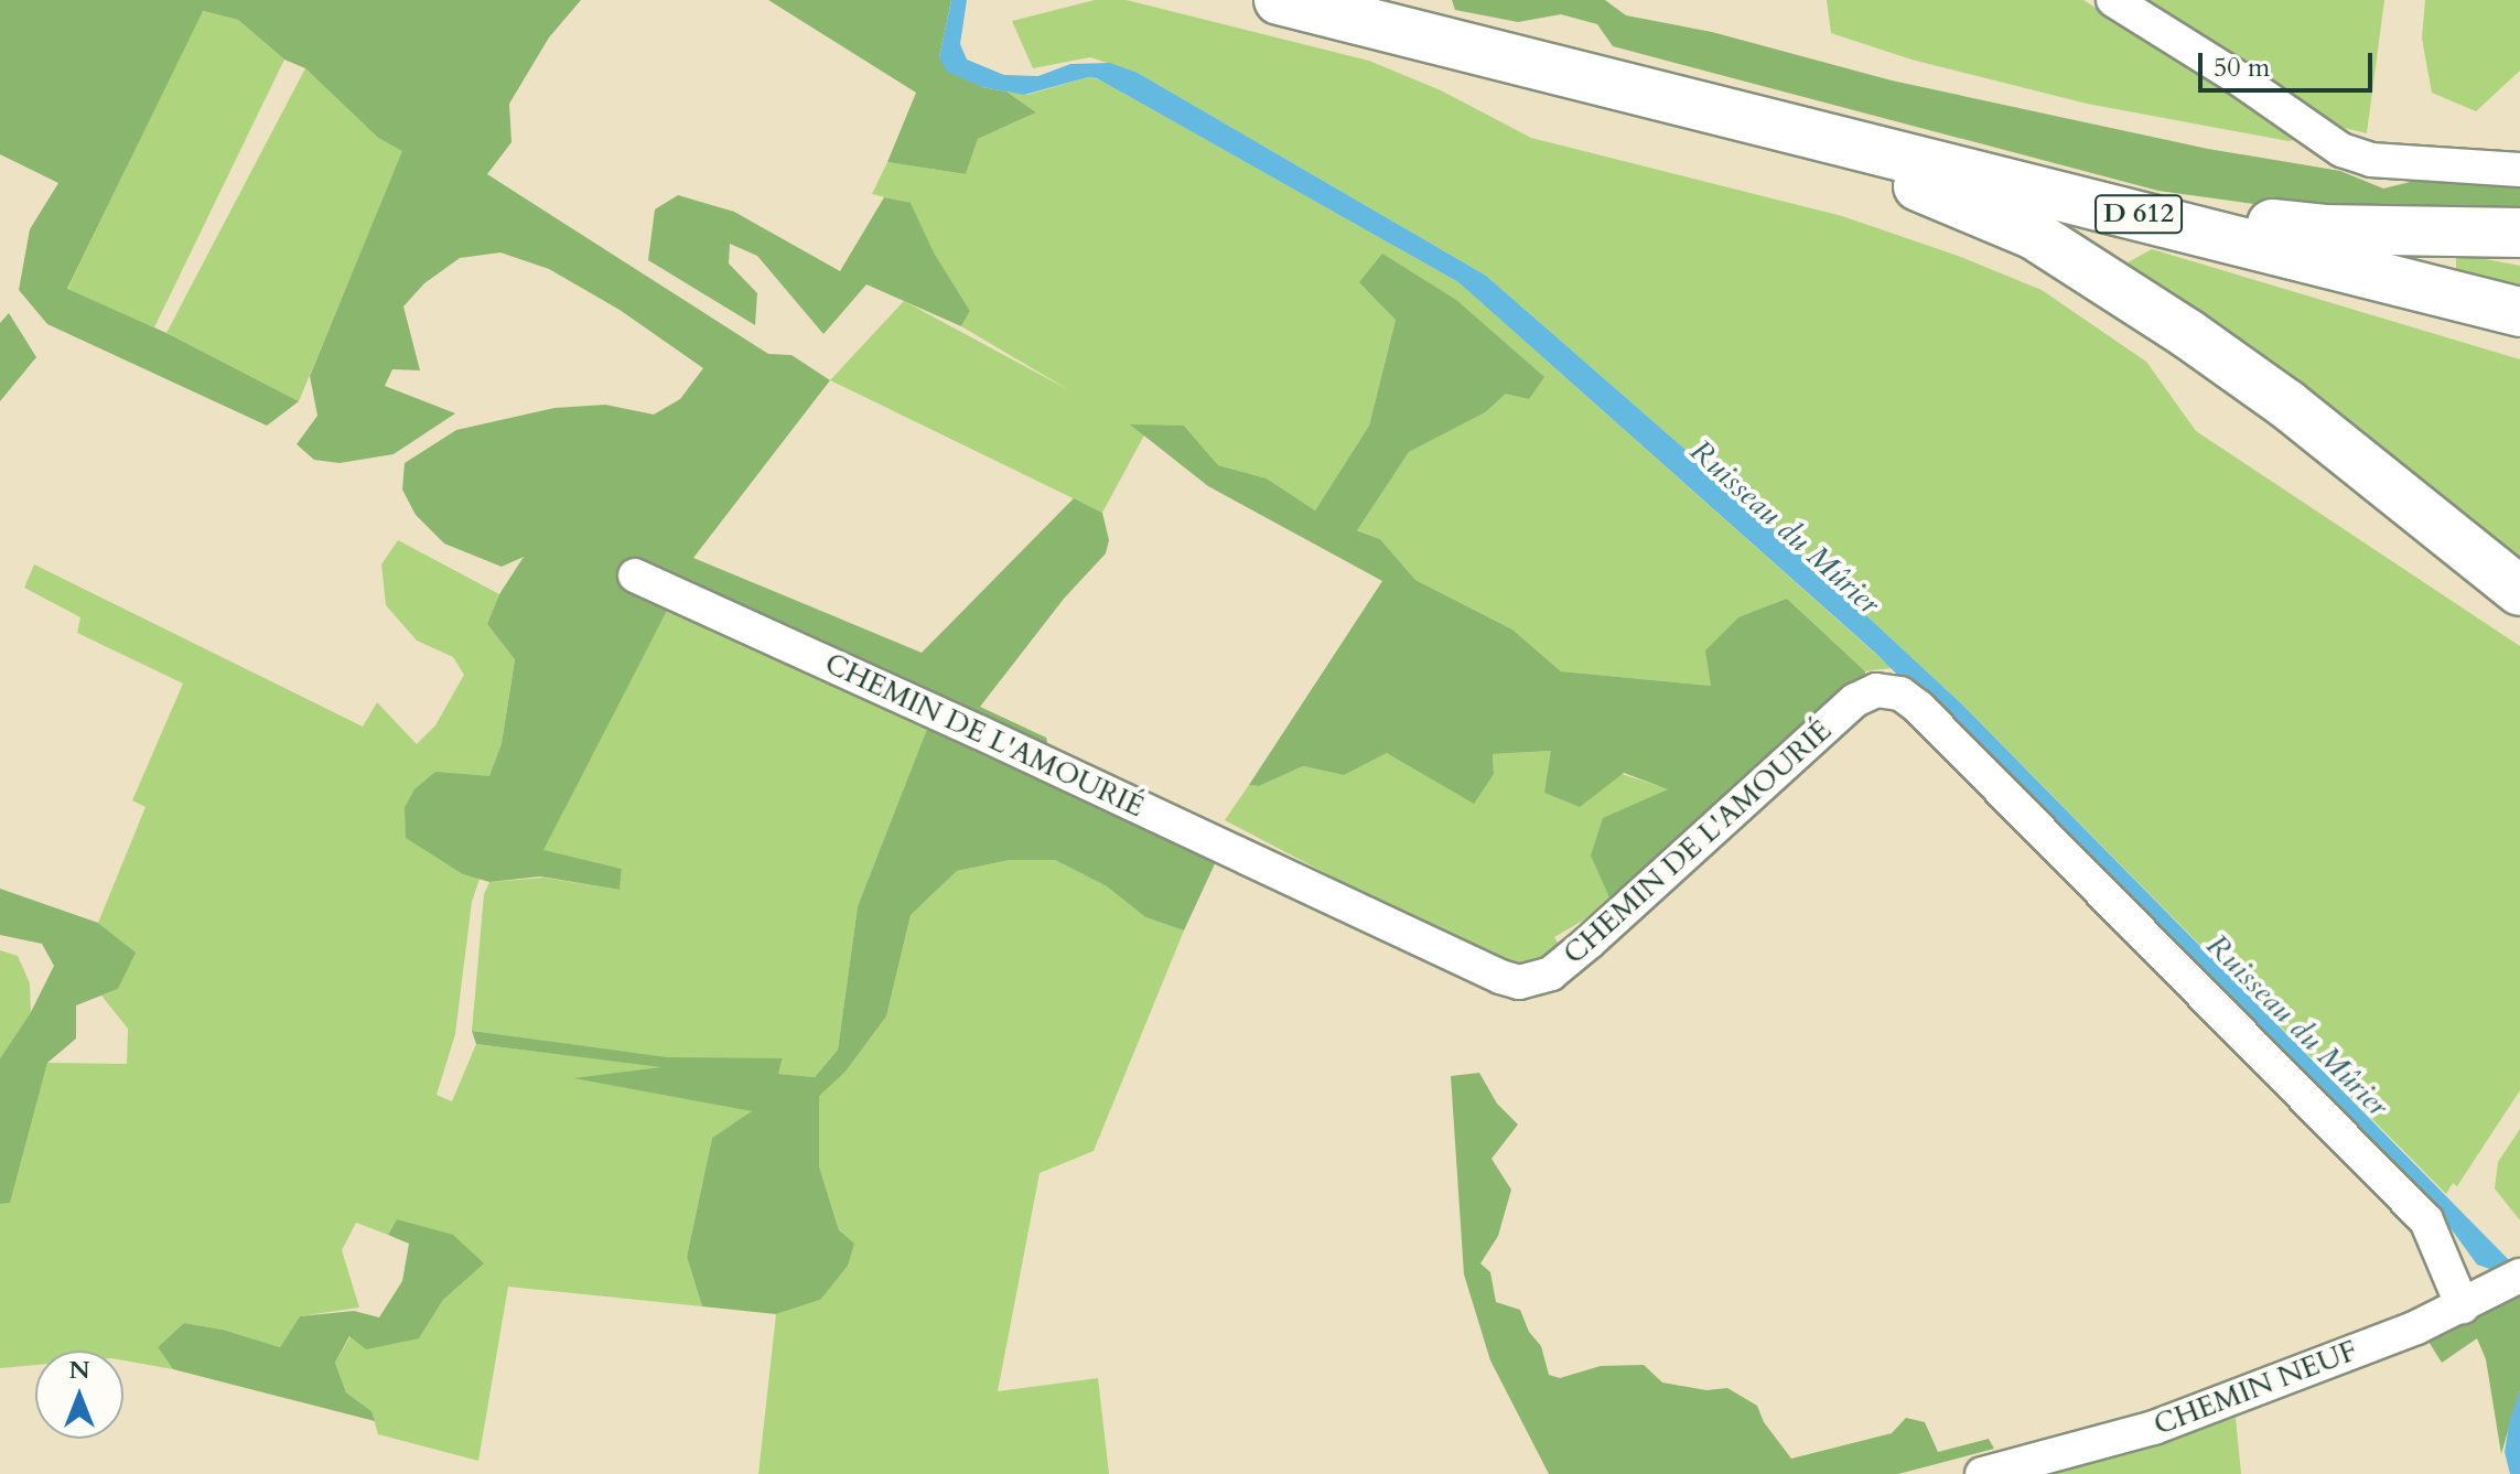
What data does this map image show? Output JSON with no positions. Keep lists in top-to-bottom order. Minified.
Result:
{"streets":{"highway":["D 612"],"street":["CHEMIN DE L'AMOURIÉ","CHEMIN NEUF"]},"crossings":[["CHEMIN DE L'AMOURIÉ","CHEMIN NEUF"]],"water":["Ruisseau du Mûrier"],"scale_bar":"50 m","north":"top"}
